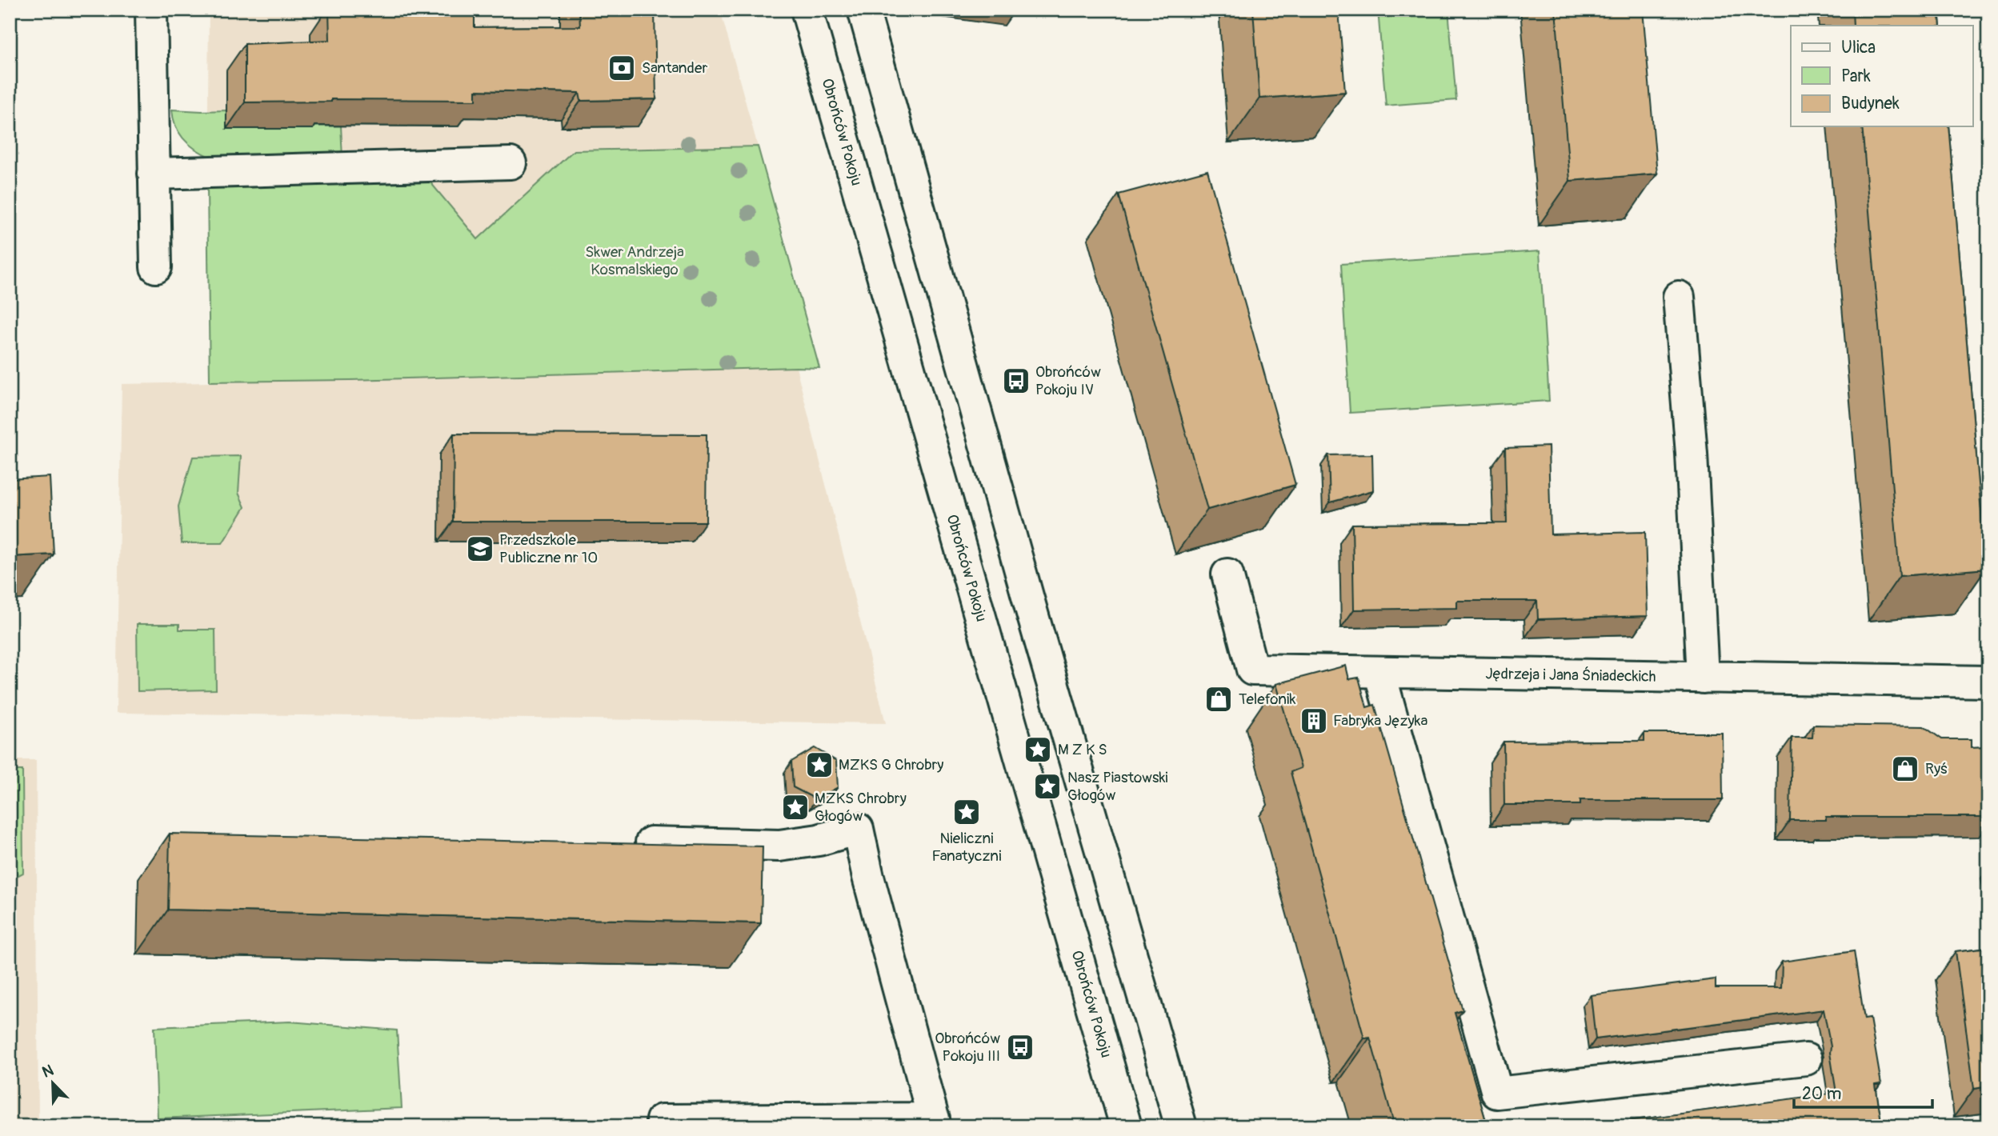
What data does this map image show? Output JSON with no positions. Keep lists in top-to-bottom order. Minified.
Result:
{"streets":{"main road":["Obrońców Pokoju","Jędrzeja i Jana Śniadeckich"]},"parks":["Skwer Andrzeja Kosmalskiego"],"places":{"bank":["Santander"],"bus stop":["Obrońców Pokoju IV","Obrońców Pokoju III"],"school or university":["Przedszkole Publiczne nr 10"],"shop":["Telefonik","Ryś"],"building":["Fabryka Języka"],"place":["M Z K S","MZKS G Chrobry","Nasz Piastowski Głogów","MZKS Chrobry Głogów","Nieliczni Fanatyczni"]},"legend":["Ulica","Park","Budynek"],"scale_bar":"20 m","north":"top left"}
